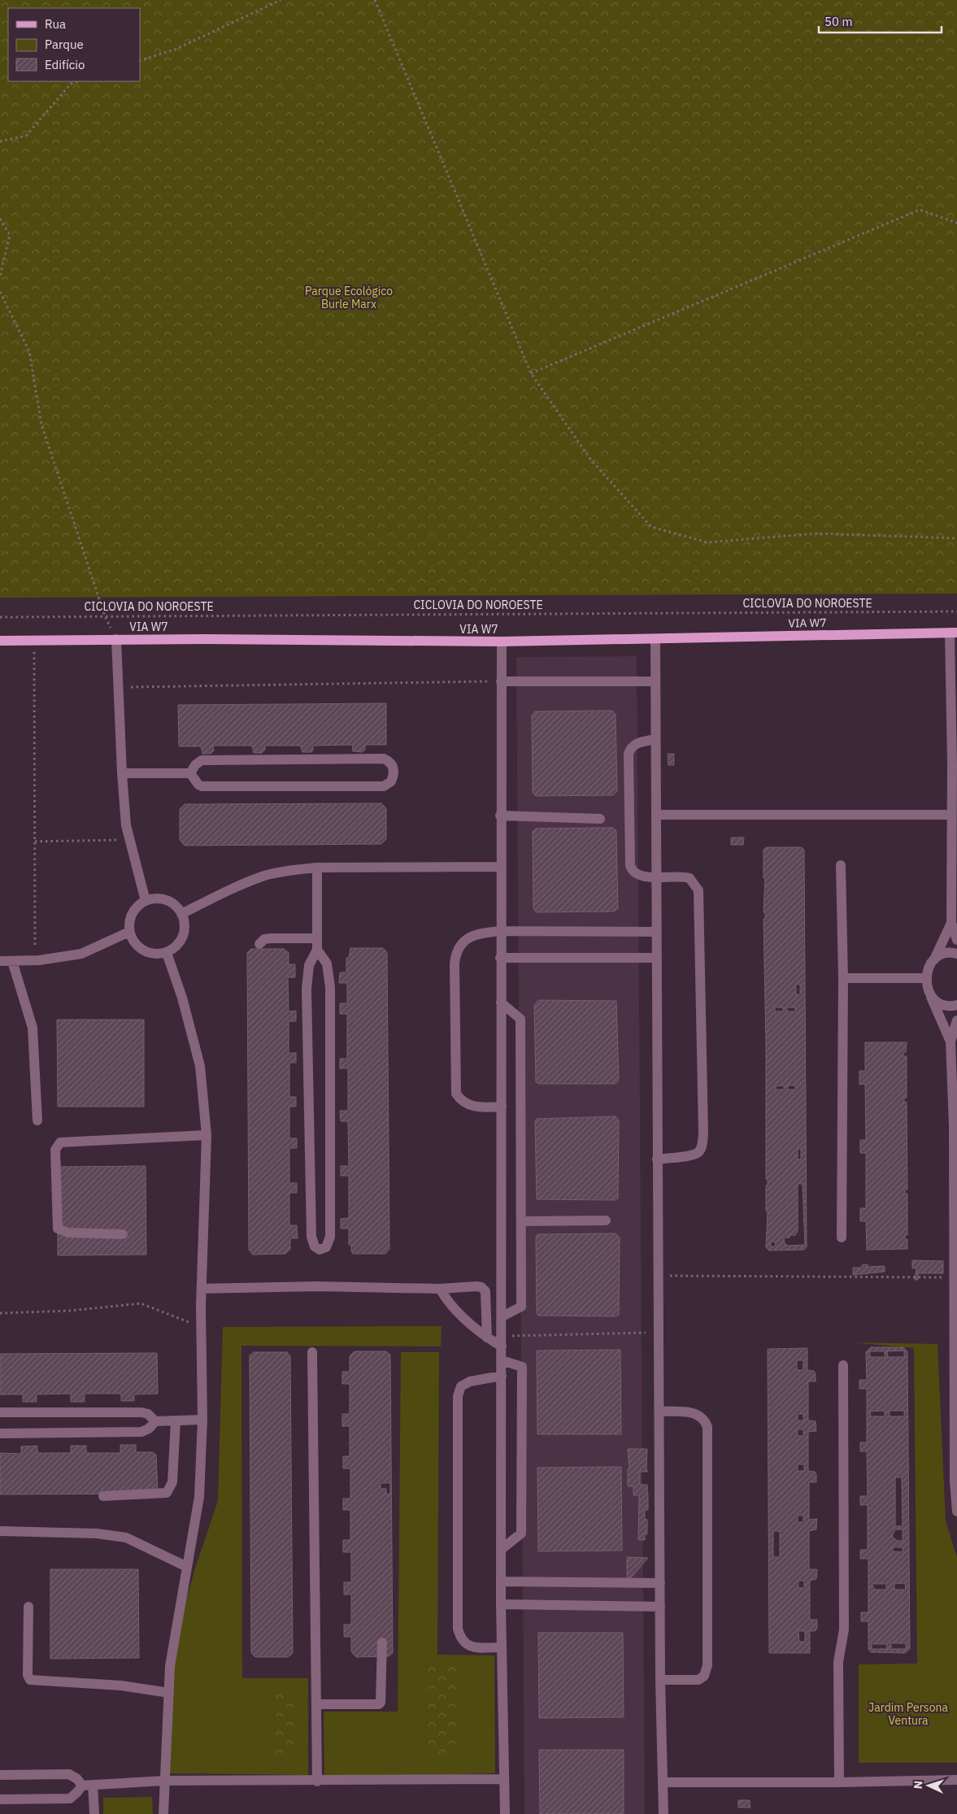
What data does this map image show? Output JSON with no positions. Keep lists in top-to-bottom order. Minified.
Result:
{"streets":{"main road":["VIA W7"],"path":["CICLOVIA DO NOROESTE"]},"parks":["Parque Ecológico Burle Marx","Jardim Persona Ventura"],"legend":["Rua","Parque","Edifício"],"scale_bar":"50 m","north":"left"}
